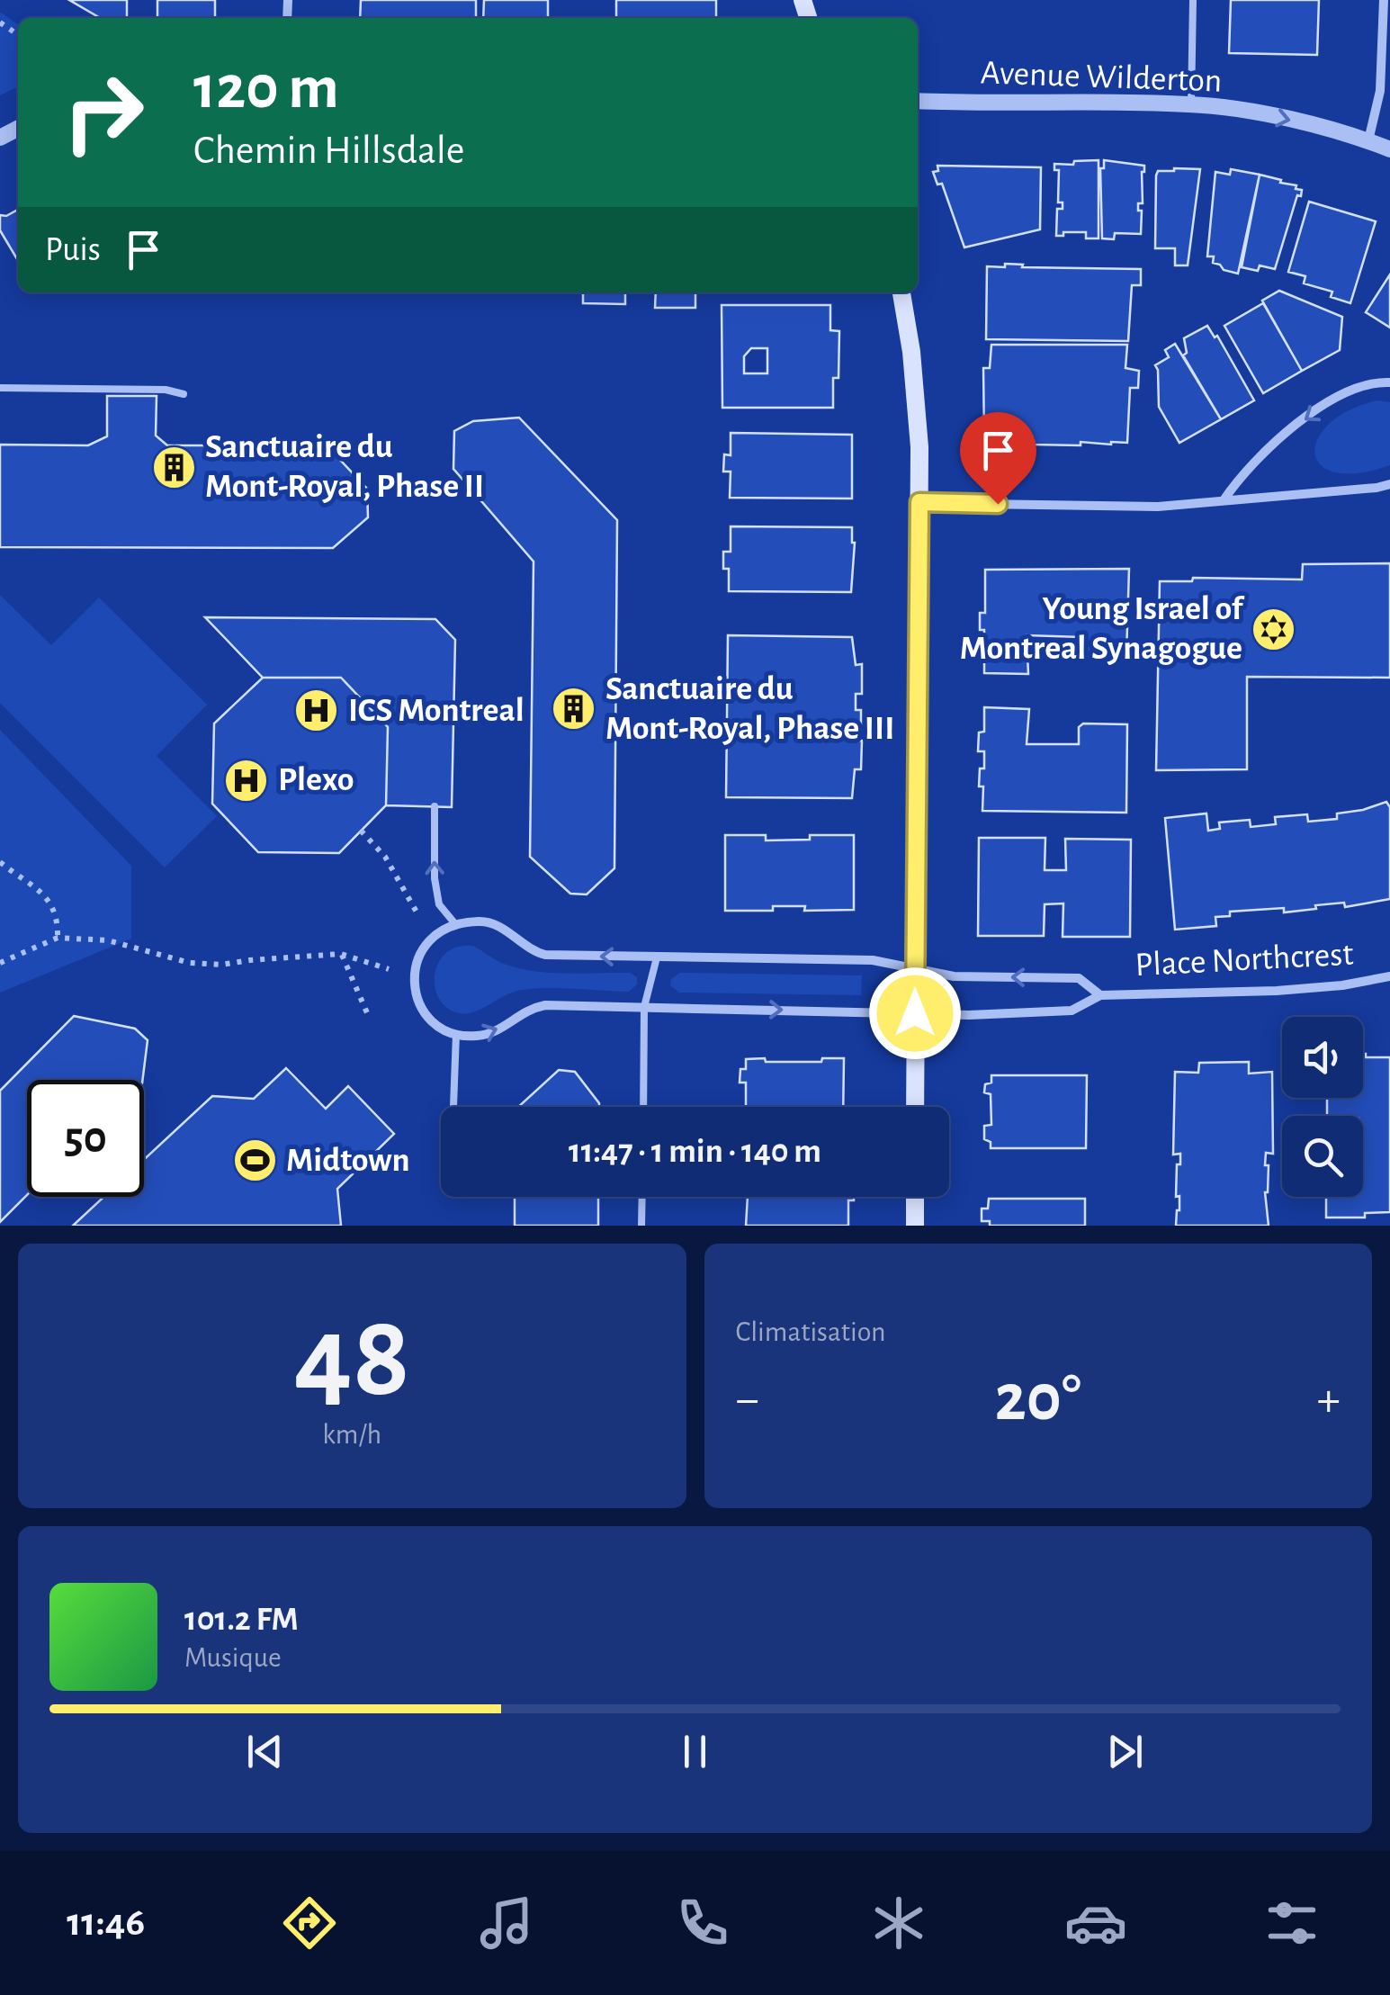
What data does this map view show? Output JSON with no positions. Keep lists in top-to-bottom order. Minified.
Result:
{"streets":{"street":["Avenue Wilderton","Place Northcrest"]},"one_way":["Avenue Wilderton"],"places":{"building":["Sanctuaire du Mont-Royal, Phase II","Sanctuaire du Mont-Royal, Phase III"],"synagogue":["Young Israel of Montreal Synagogue"],"hospital":["ICS Montreal","Plexo"],"sports":["Midtown"]},"page":{"turn":["120 m","Chemin Hillsdale"],"then":"Puis","limit":"50","trip":"11:47 · 1 min · 140 m","tile":[["48","km/h"],"Climatisation"],"heat":["−","20°","+"],"song":["101.2 FM","Musique"],"tabs":"11:46"}}
